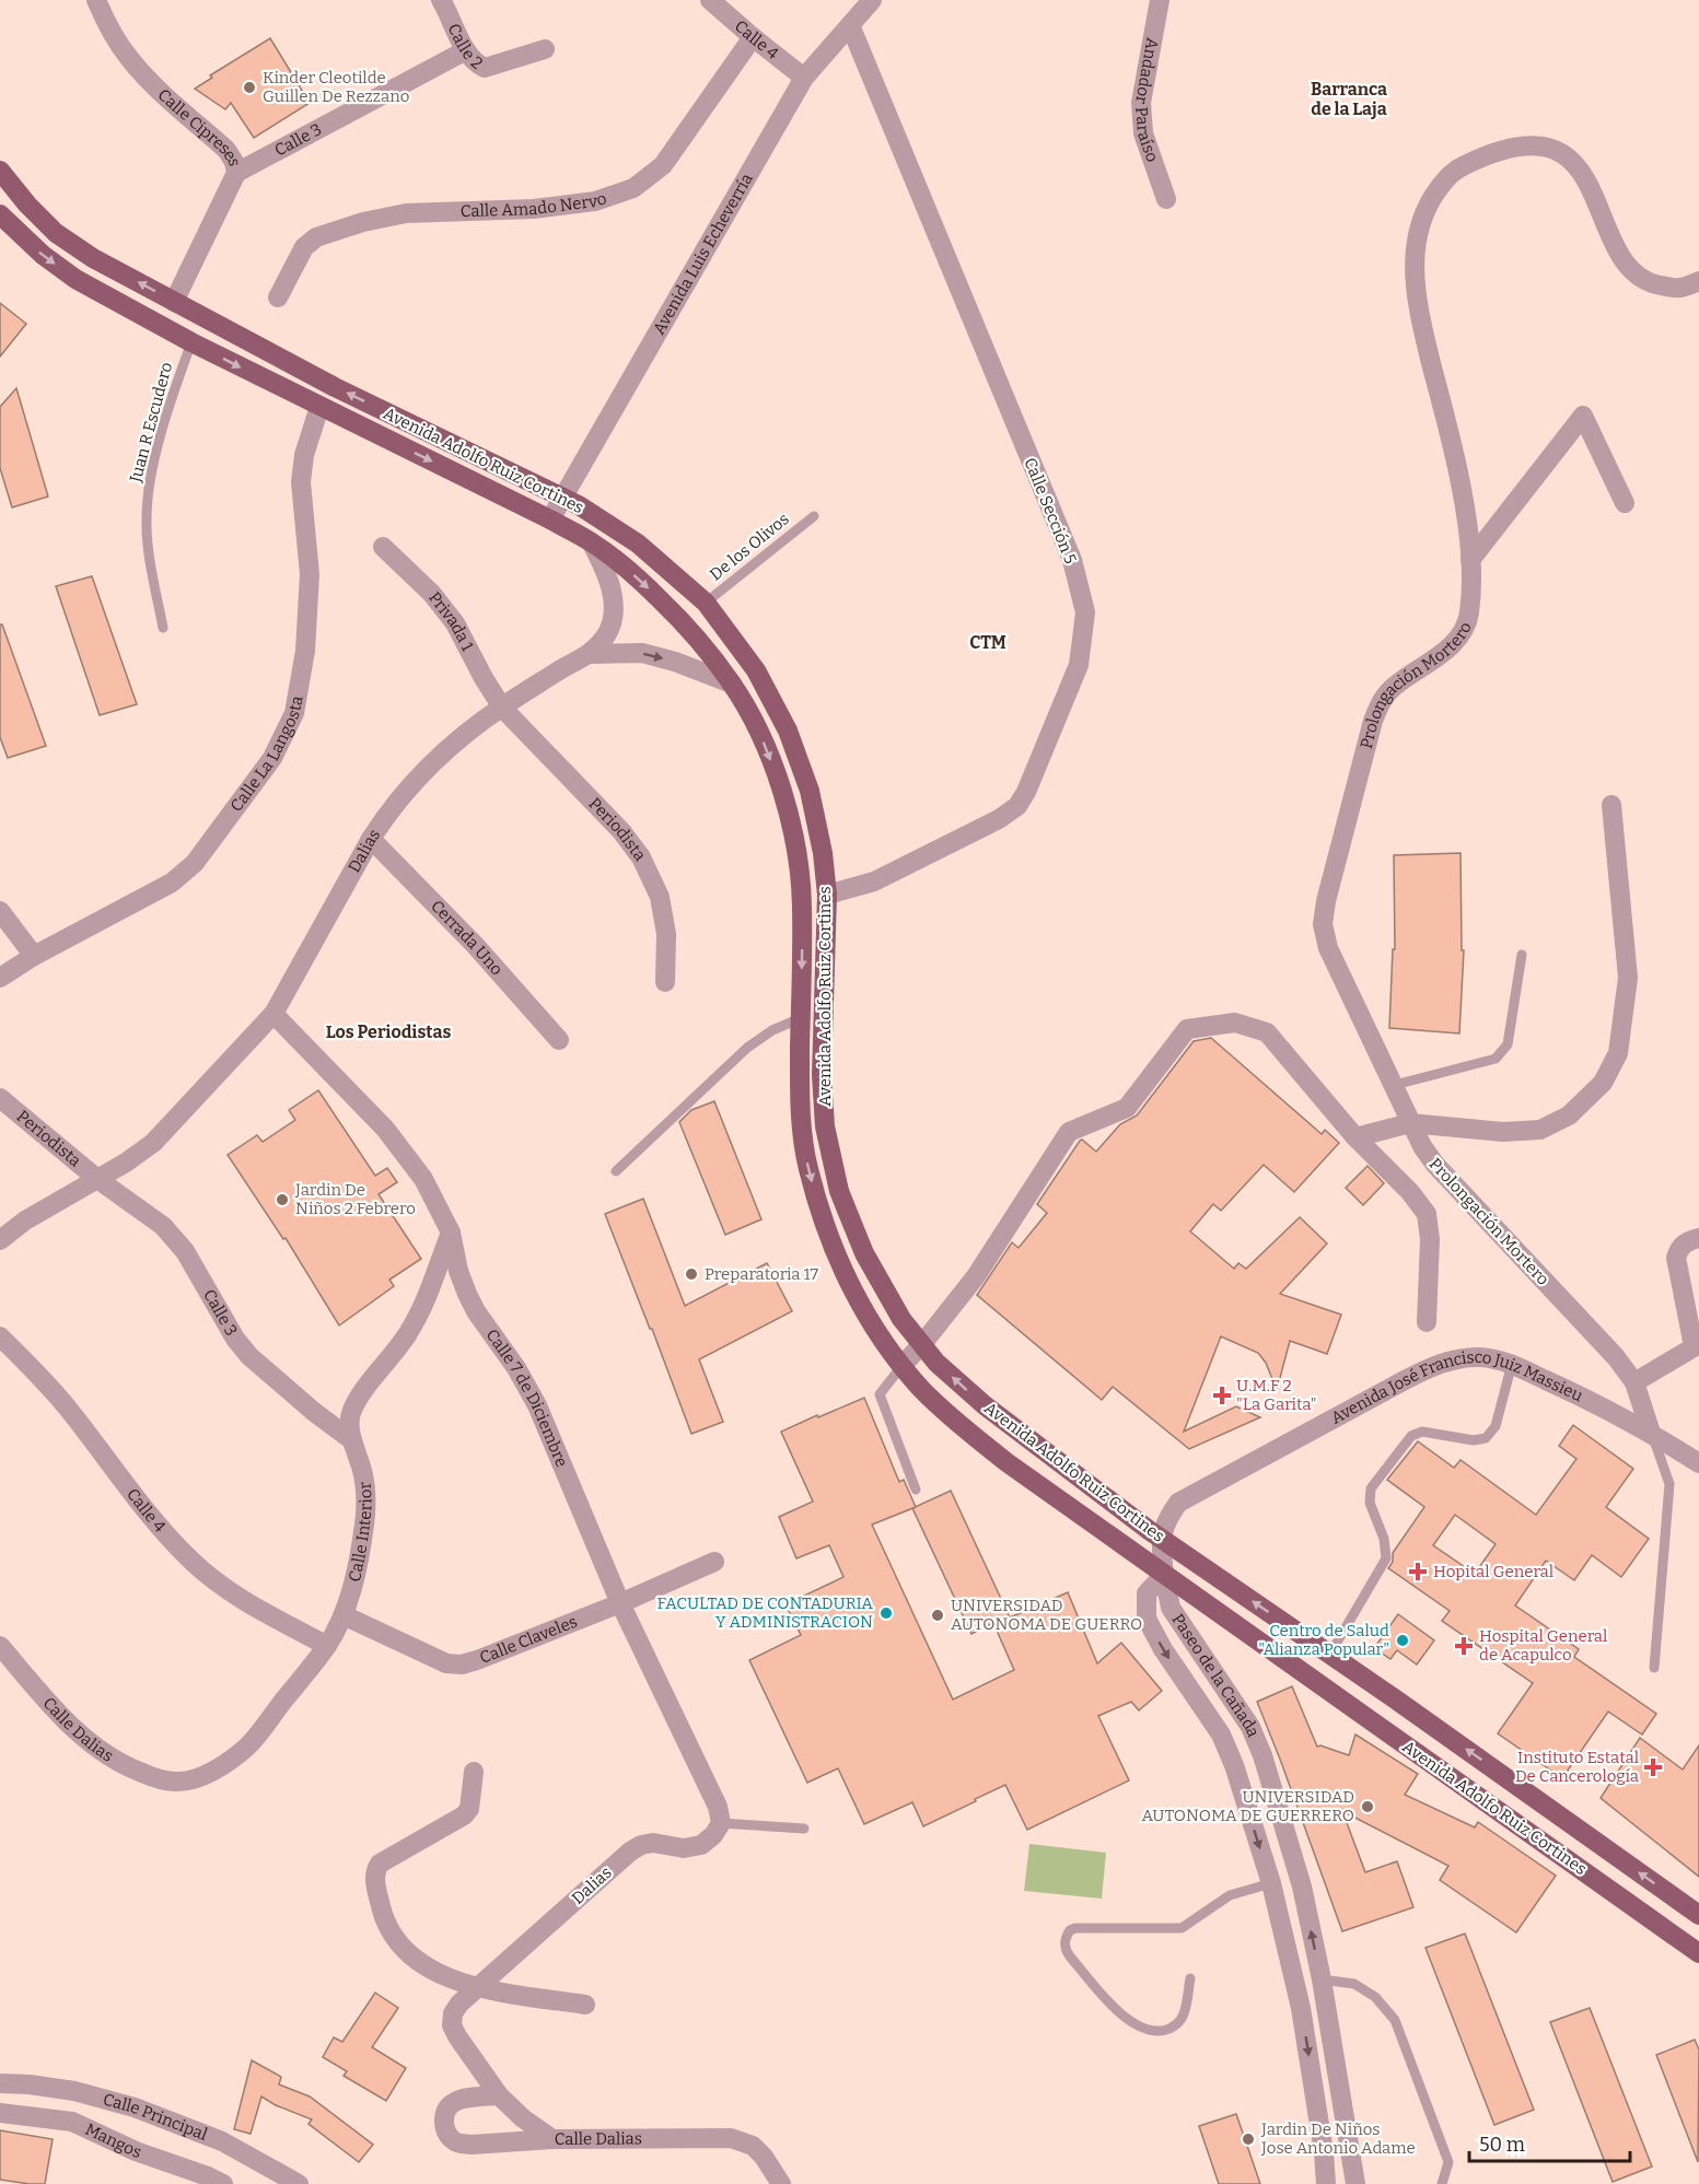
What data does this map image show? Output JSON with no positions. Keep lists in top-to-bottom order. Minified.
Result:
{"streets":{"main road":["Avenida Adolfo Ruiz Cortines"],"street":["Calle 4","Calle 2","Andador Paraíso","Calle Cipreses","Calle 3","Calle Amado Nervo","Avenida Luis Echeverría","Calle Sección 5","Privada 1","Prolongación Mortero","Calle La Langosta","Periodista","Dalias","Cerrada Uno","Calle 7 de Diciembre","Avenida José Francisco Juiz Massieu","Calle Interior","Calle Claveles","Paseo de la Cañada","Calle Dalias","Calle Principal","Mangos"],"lane":["Juan R Escudero","De los Olivos"]},"crossings":[["Calle 4","Calle Amado Nervo"],["Calle 4","Avenida Luis Echeverría"],["Calle 4","Calle Interior"],["Calle 2","Calle 3"],["Calle Cipreses","Calle 3"],["Calle Cipreses","Avenida Adolfo Ruiz Cortines"],["Calle 3","Periodista"],["Calle 3","Dalias"],["Calle 3","Calle Interior"],["Avenida Luis Echeverría","Avenida Adolfo Ruiz Cortines"],["Avenida Luis Echeverría","Calle Sección 5"],["Juan R Escudero","Avenida Adolfo Ruiz Cortines"],["Avenida Adolfo Ruiz Cortines","Calle Sección 5"],["Avenida Adolfo Ruiz Cortines","De los Olivos"],["Avenida Adolfo Ruiz Cortines","Calle La Langosta"],["Avenida Adolfo Ruiz Cortines","Dalias"],["Avenida Adolfo Ruiz Cortines","Avenida José Francisco Juiz Massieu"],["Avenida Adolfo Ruiz Cortines","Paseo de la Cañada"],["Privada 1","Periodista"],["Privada 1","Dalias"],["Prolongación Mortero","Avenida José Francisco Juiz Massieu"],["Periodista","Dalias"],["Dalias","Cerrada Uno"],["Dalias","Calle 7 de Diciembre"],["Dalias","Calle Dalias"],["Calle 7 de Diciembre","Calle Interior"],["Calle 7 de Diciembre","Calle Claveles"],["Calle Interior","Calle Claveles"],["Calle Interior","Calle Dalias"]],"districts":["Barranca de la Laja","CTM","Los Periodistas"],"places":{"other":["Kinder Cleotilde Guillen De Rezzano","Jardin De Niños 2 Febrero","Preparatoria 17","FACULTAD DE CONTADURIA Y ADMINISTRACION","UNIVERSIDAD AUTONOMA DE GUERRO","Centro de Salud \"Alianza Popular\"","UNIVERSIDAD AUTONOMA DE GUERRERO","Jardin De Niños Jose Antonio Adame"],"health":["U.M.F 2 \"La Garita\"","Hopital General","Hospital General de Acapulco","Instituto Estatal De Cancerología"]},"scale_bar":"50 m"}
